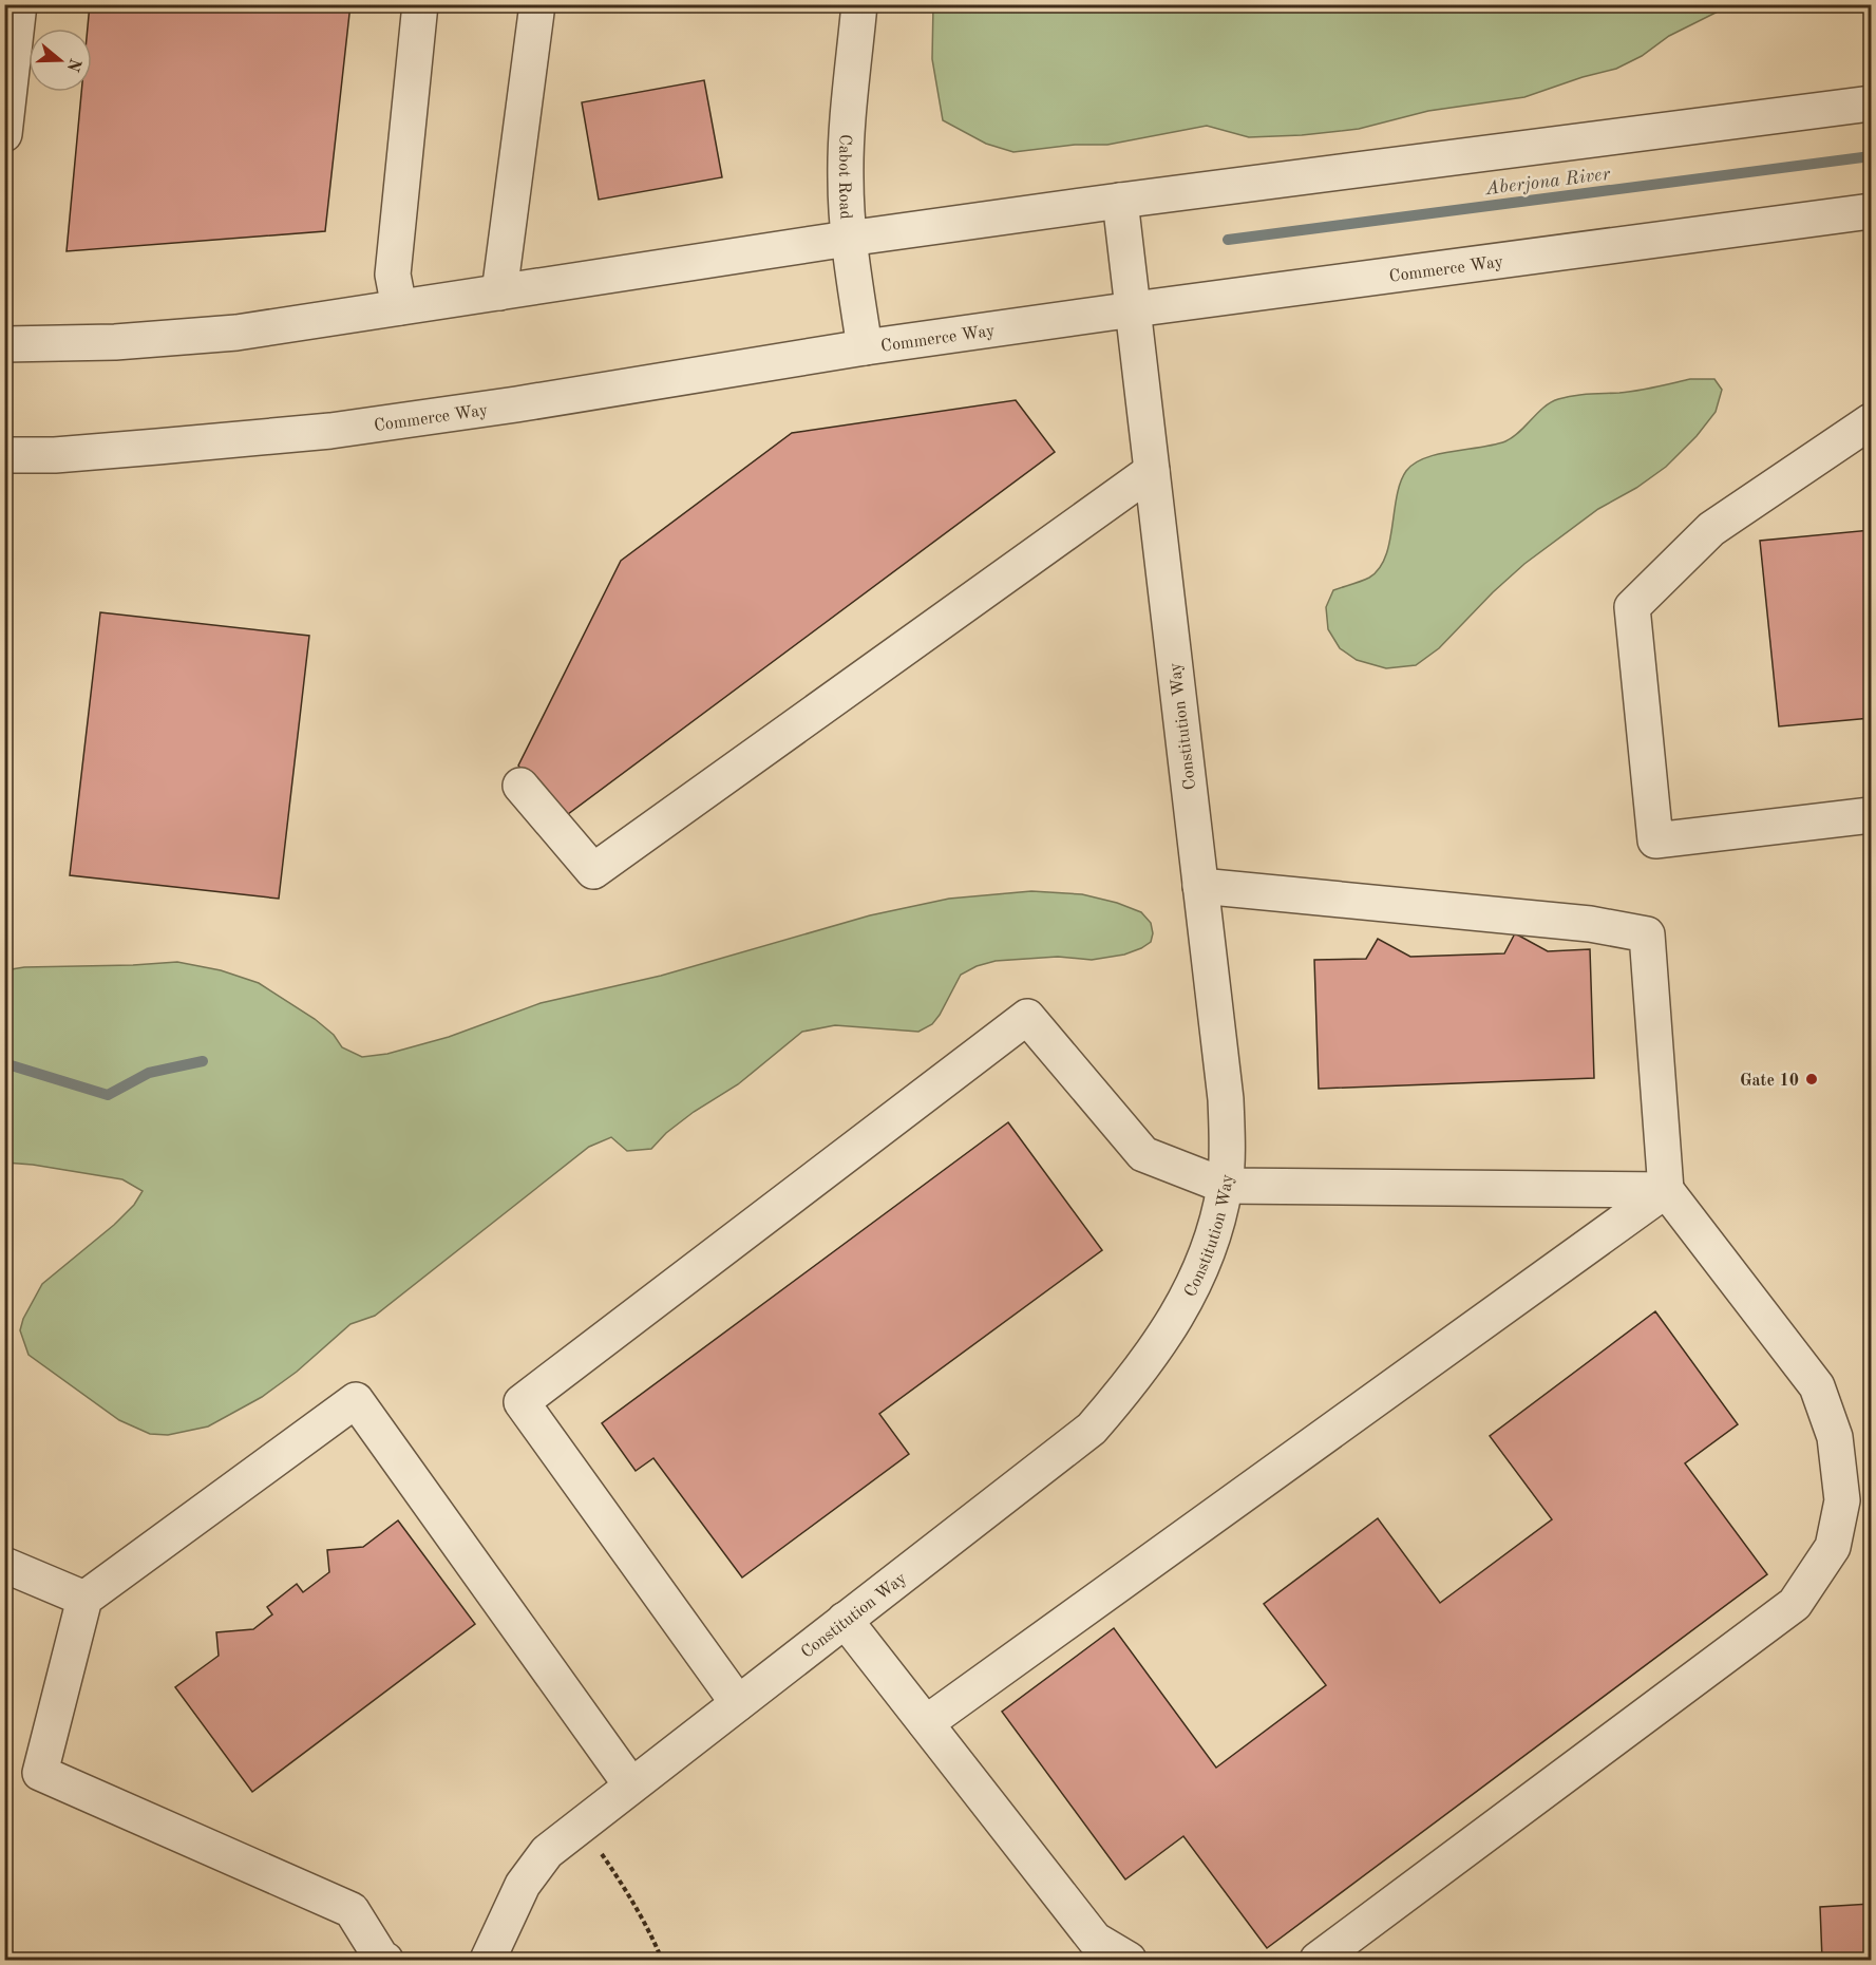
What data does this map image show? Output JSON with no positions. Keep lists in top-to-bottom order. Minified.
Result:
{"streets":{"street":["Cabot Road","Commerce Way","Constitution Way"]},"crossings":[["Cabot Road","Commerce Way"],["Commerce Way","Constitution Way"]],"water":["Aberjona River"],"places":["Gate 10"],"north":"right"}
